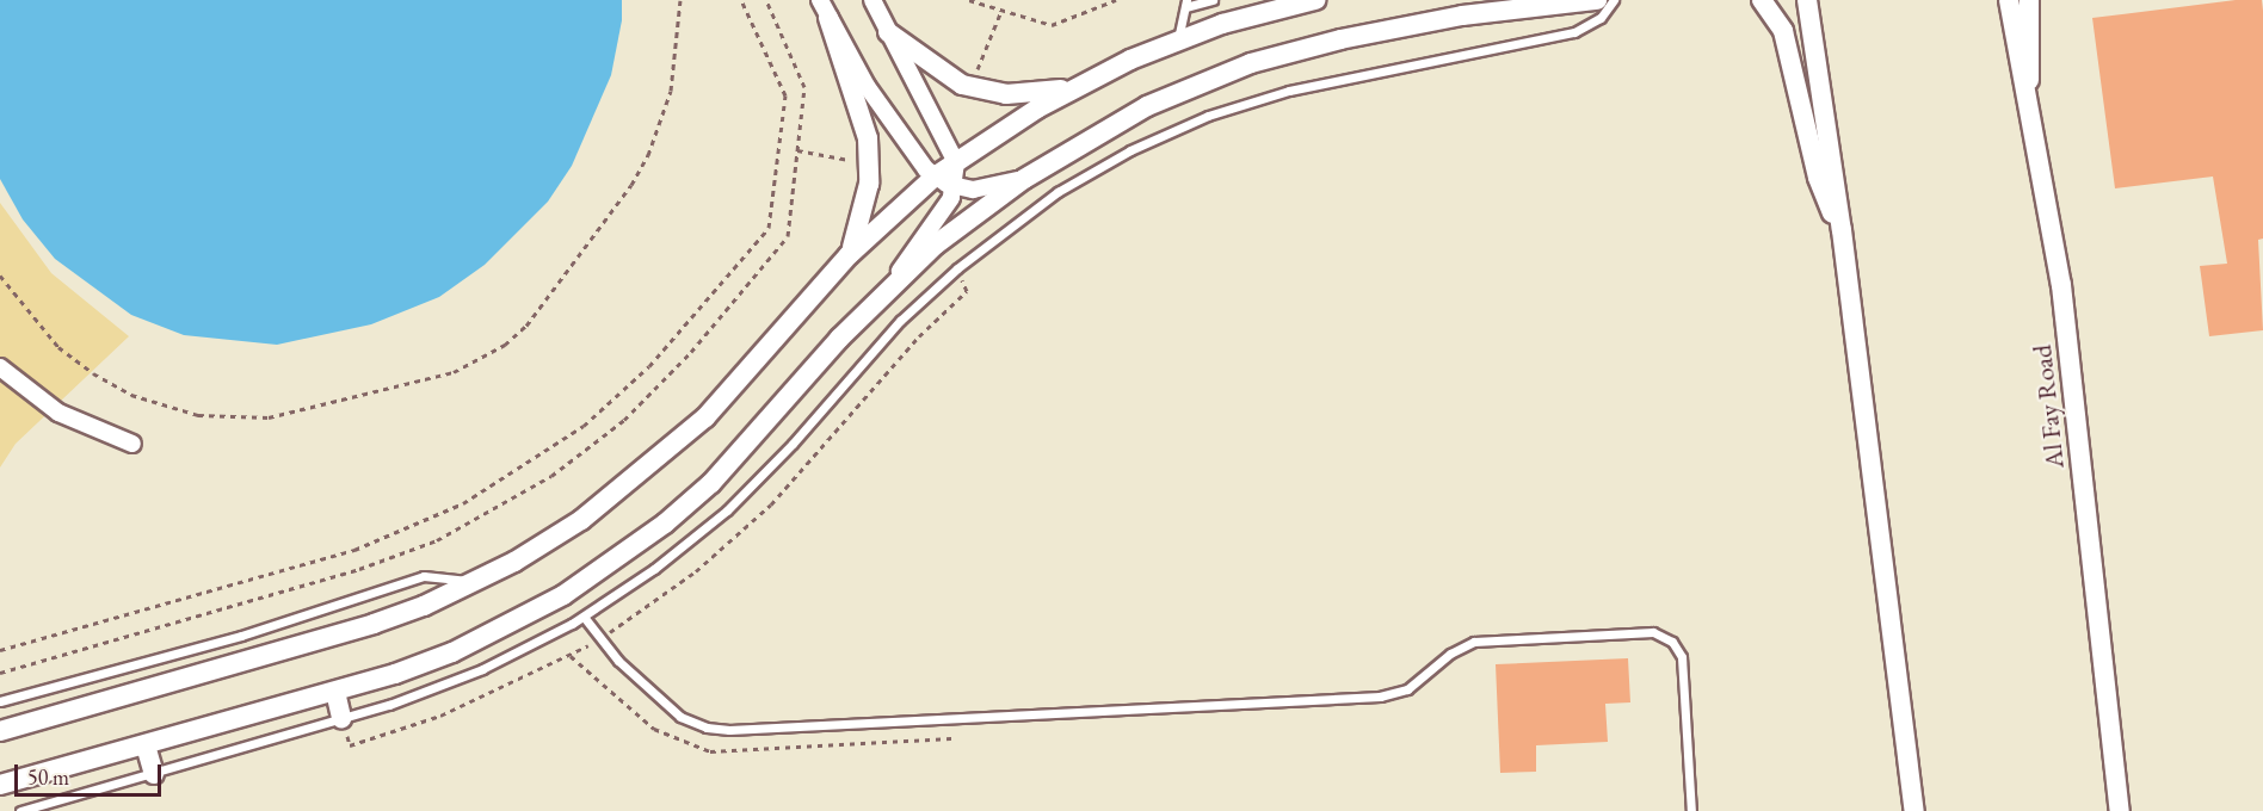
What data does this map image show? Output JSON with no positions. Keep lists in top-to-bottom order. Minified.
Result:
{"streets":{"street":["Al Fay Road"]},"scale_bar":"50 m"}
